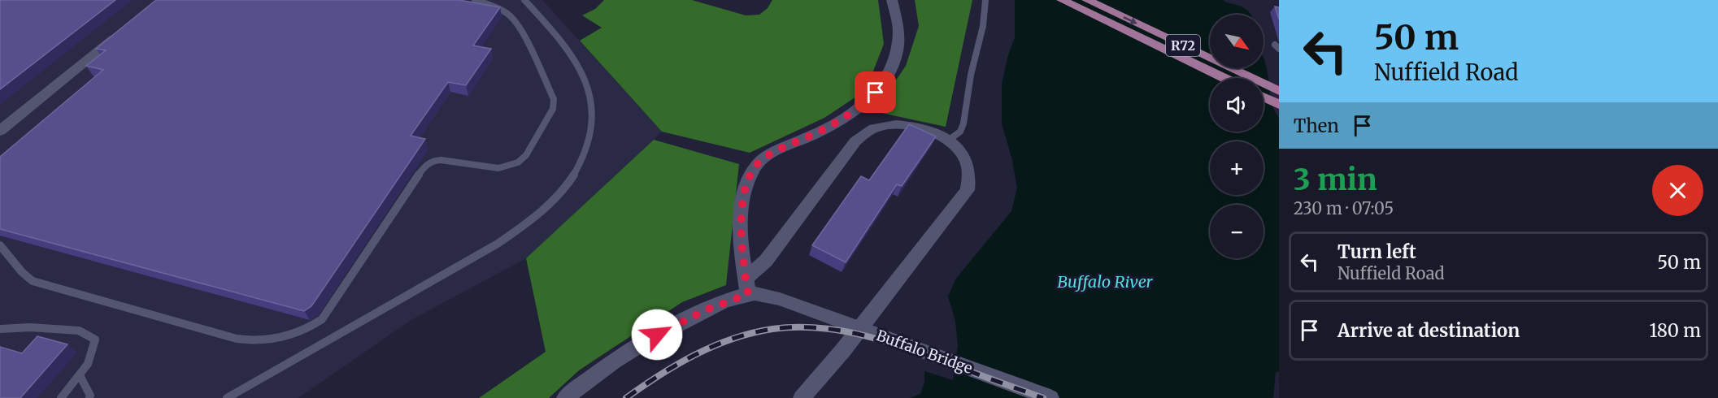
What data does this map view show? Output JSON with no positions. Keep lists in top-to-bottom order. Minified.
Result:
{"streets":{"main road":["R72"],"street":["Buffalo Bridge"]},"water":["Buffalo River"],"north":"bottom right","page":{"turn":["50 m","Nuffield Road"],"map_buttons":["+","−"],"then":"Then","heading":["3 min","230 m · 07:05"],"list":[{"name":"Turn left","note":"Nuffield Road","value":"50 m"},{"name":"Arrive at destination","value":"180 m"}]}}
